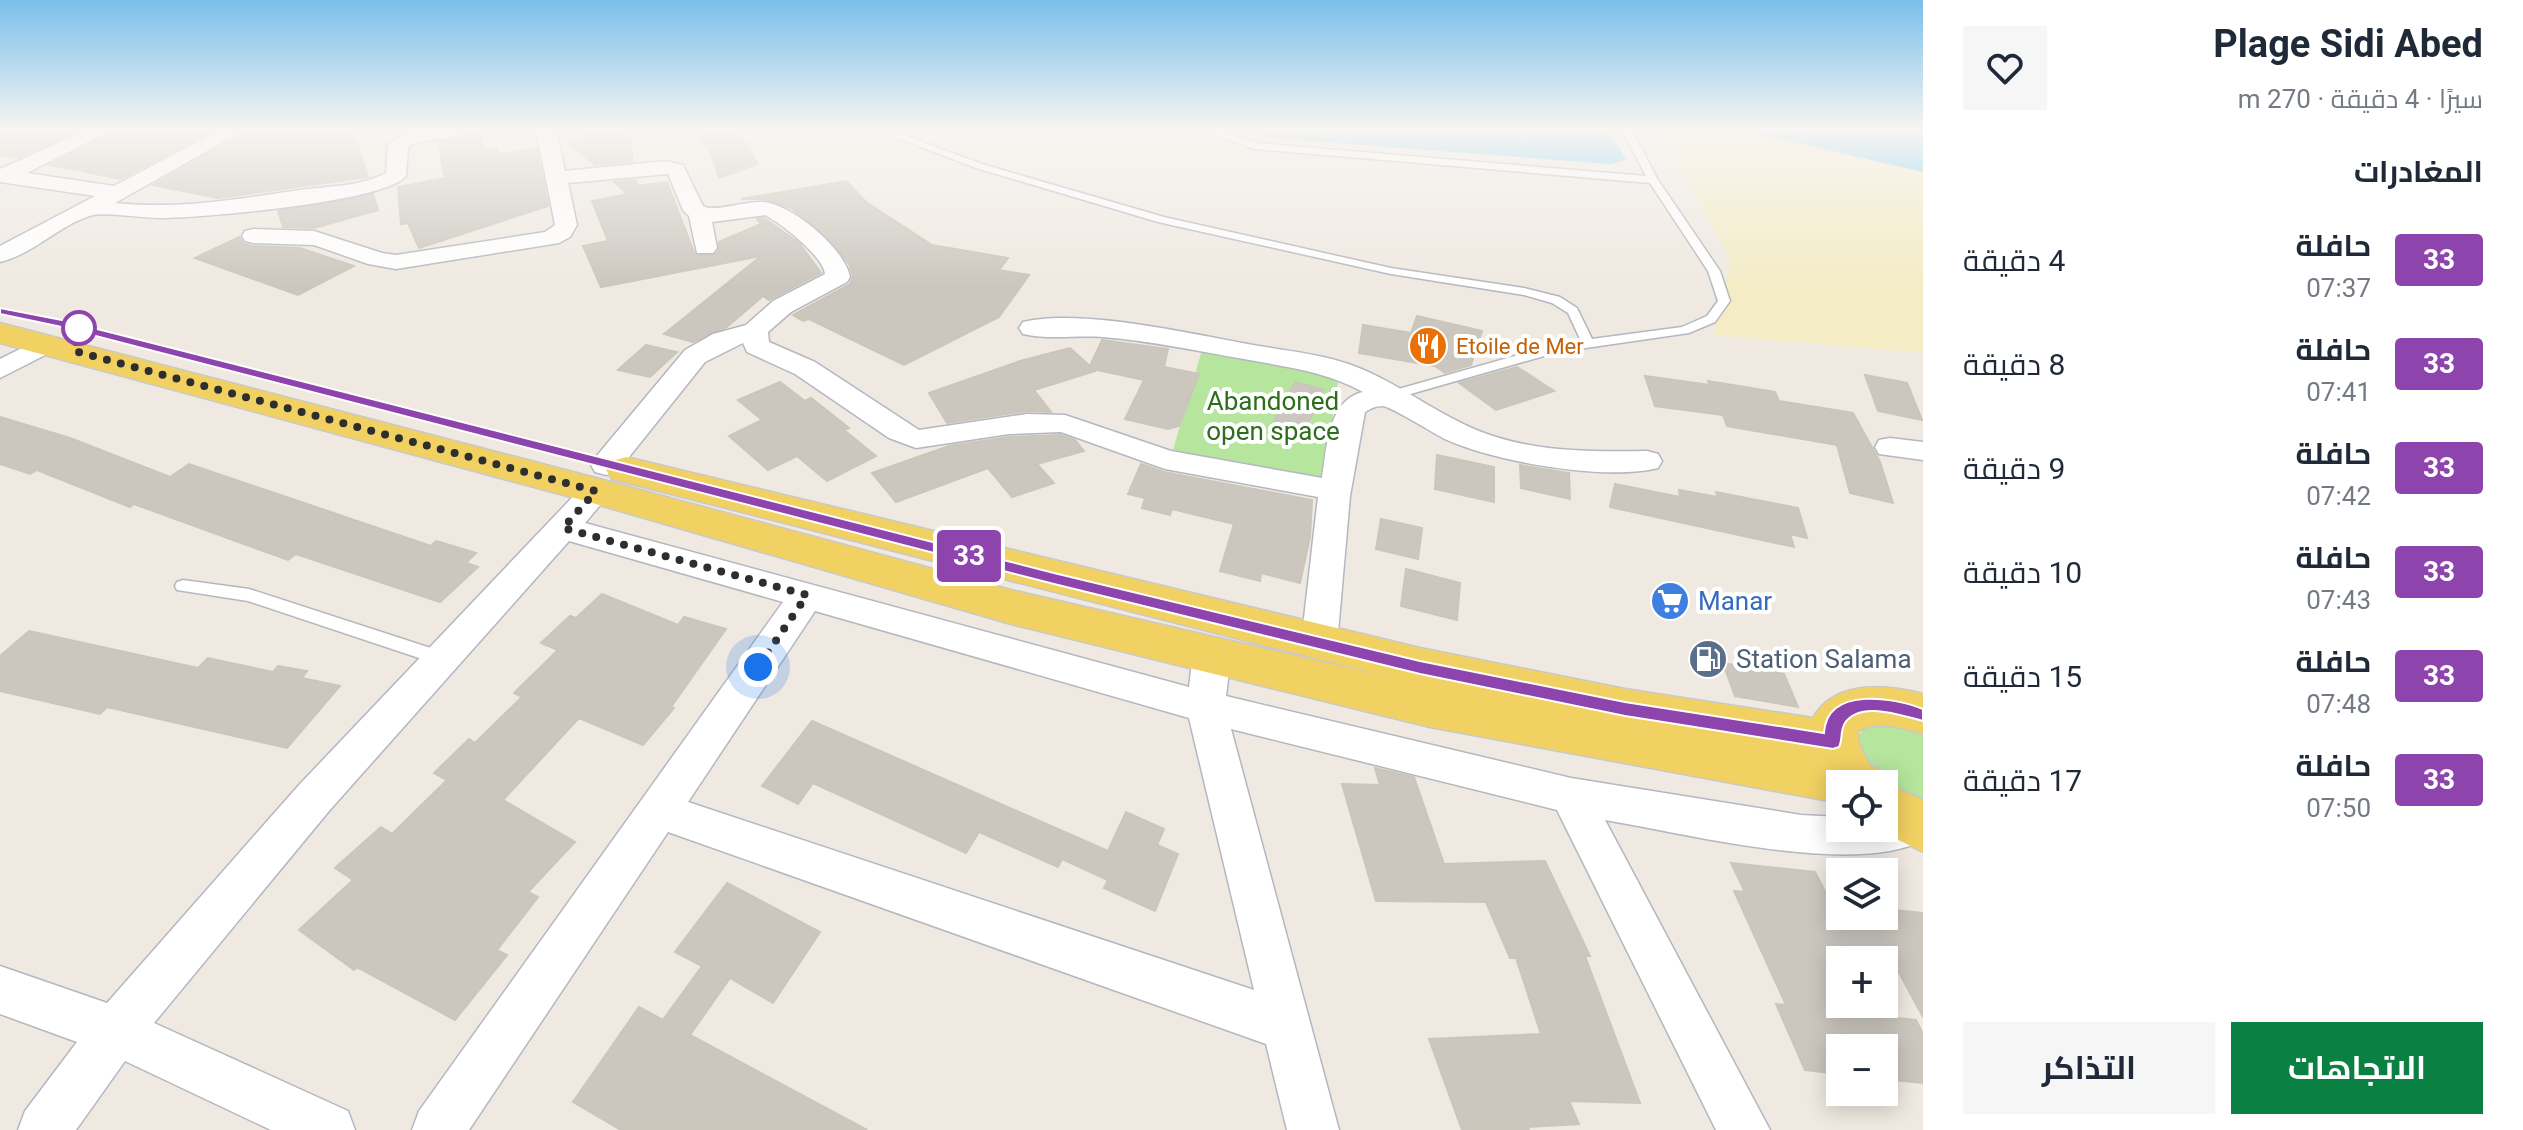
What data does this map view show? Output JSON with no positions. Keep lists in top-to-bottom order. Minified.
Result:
{"parks":["Abandoned open space"],"places":{"restaurant":["Etoile de Mer"],"supermarket":["Manar"],"fuel station":["Station Salama"]},"lines":["bus line 33"],"page":{"heading":[["Plage Sidi Abed","سيرًا · 4 دقيقة · 270 m"],"المغادرات"],"on_map":"33","list":[{"mark":"33","name":"حافلة","note":"07:37","value":"4 دقيقة"},{"mark":"33","name":"حافلة","note":"07:41","value":"8 دقيقة"},{"mark":"33","name":"حافلة","note":"07:42","value":"9 دقيقة"},{"mark":"33","name":"حافلة","note":"07:43","value":"10 دقيقة"},{"mark":"33","name":"حافلة","note":"07:48","value":"15 دقيقة"},{"mark":"33","name":"حافلة","note":"07:50","value":"17 دقيقة"}],"map_buttons":["+","−"],"buttons":["الاتجاهات","التذاكر"]}}
